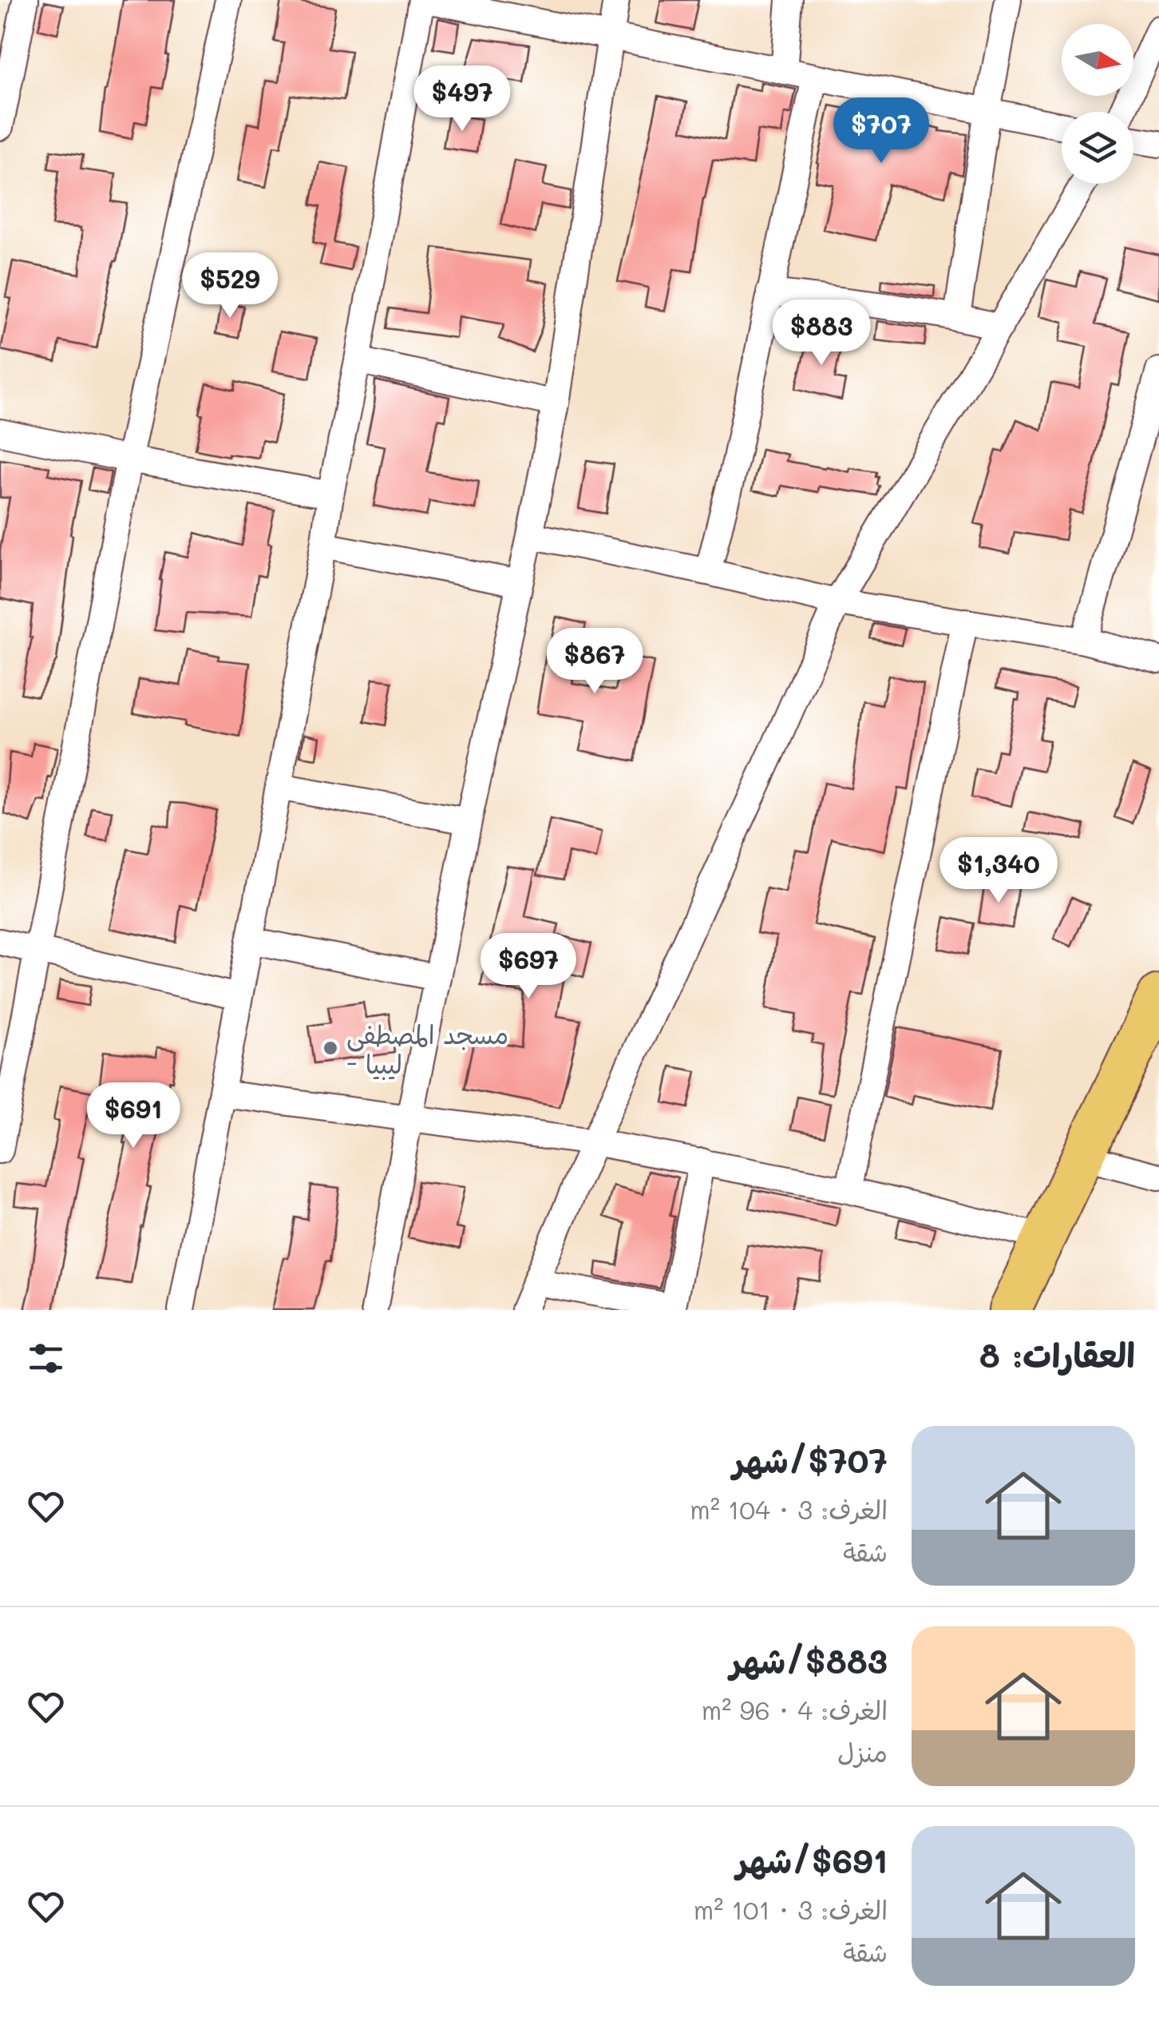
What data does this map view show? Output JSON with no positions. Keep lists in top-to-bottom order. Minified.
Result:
{"places":["مسجد المصطفى - ليبيا"],"north":"right","page":{"price":["$497","$707","$529","$883","$867","$1,340","$697","$691"],"heading":"العقارات: 8","list":[{"name":"$707/شهر","note":"الغرف: 3 · 104 m² · شقة"},{"name":"$883/شهر","note":"الغرف: 4 · 96 m² · منزل"},{"name":"$691/شهر","note":"الغرف: 3 · 101 m² · شقة"}]}}
